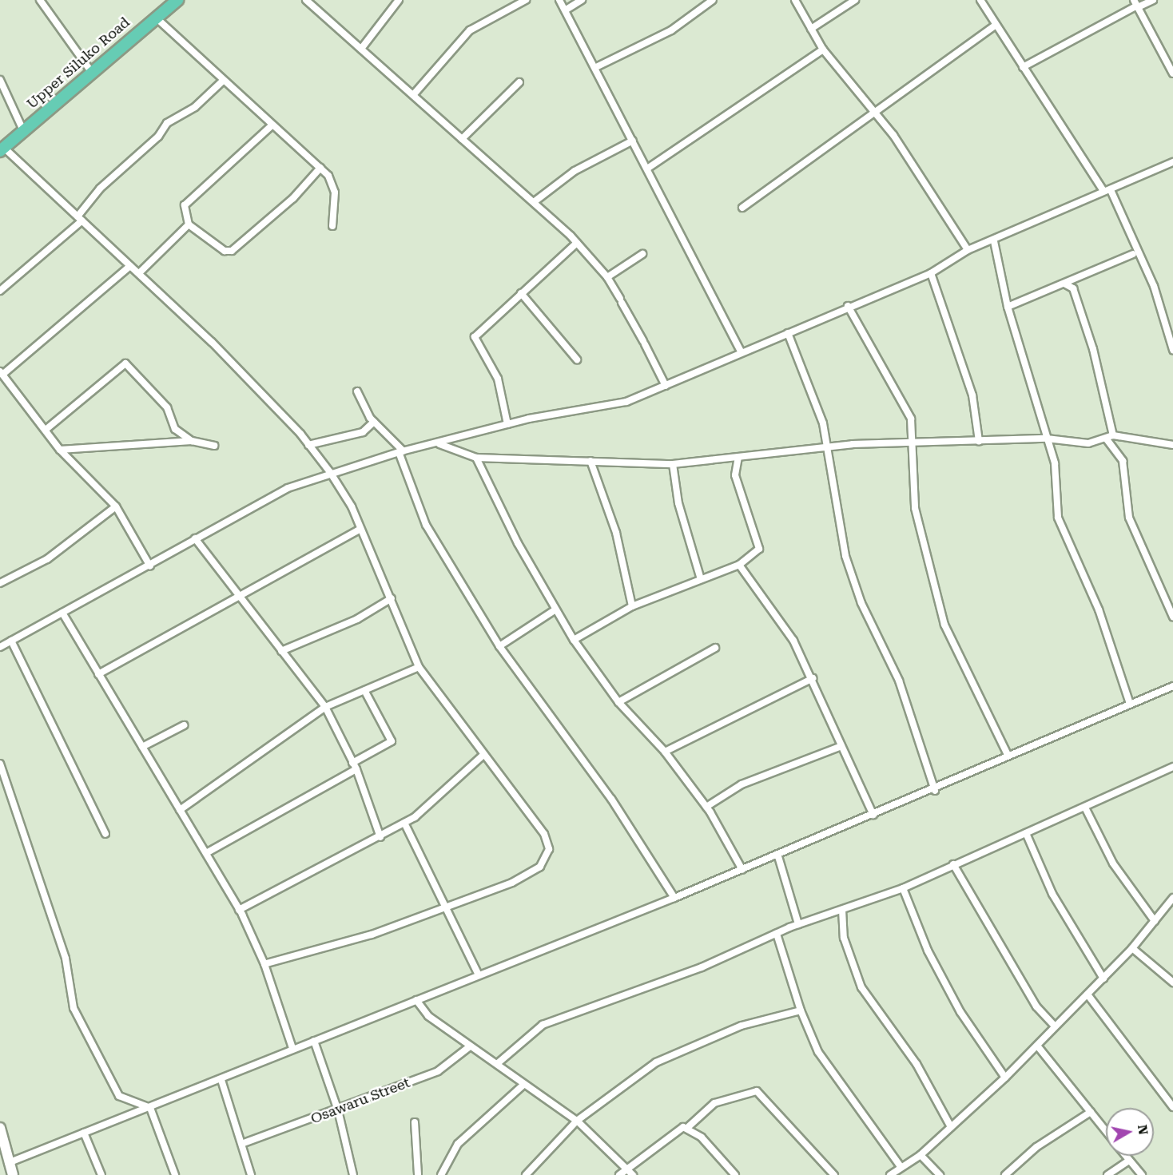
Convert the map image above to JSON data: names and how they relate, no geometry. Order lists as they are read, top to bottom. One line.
{"streets":{"main road":["Upper Siluko Road"],"street":["Osawaru Street"]},"north":"right"}
